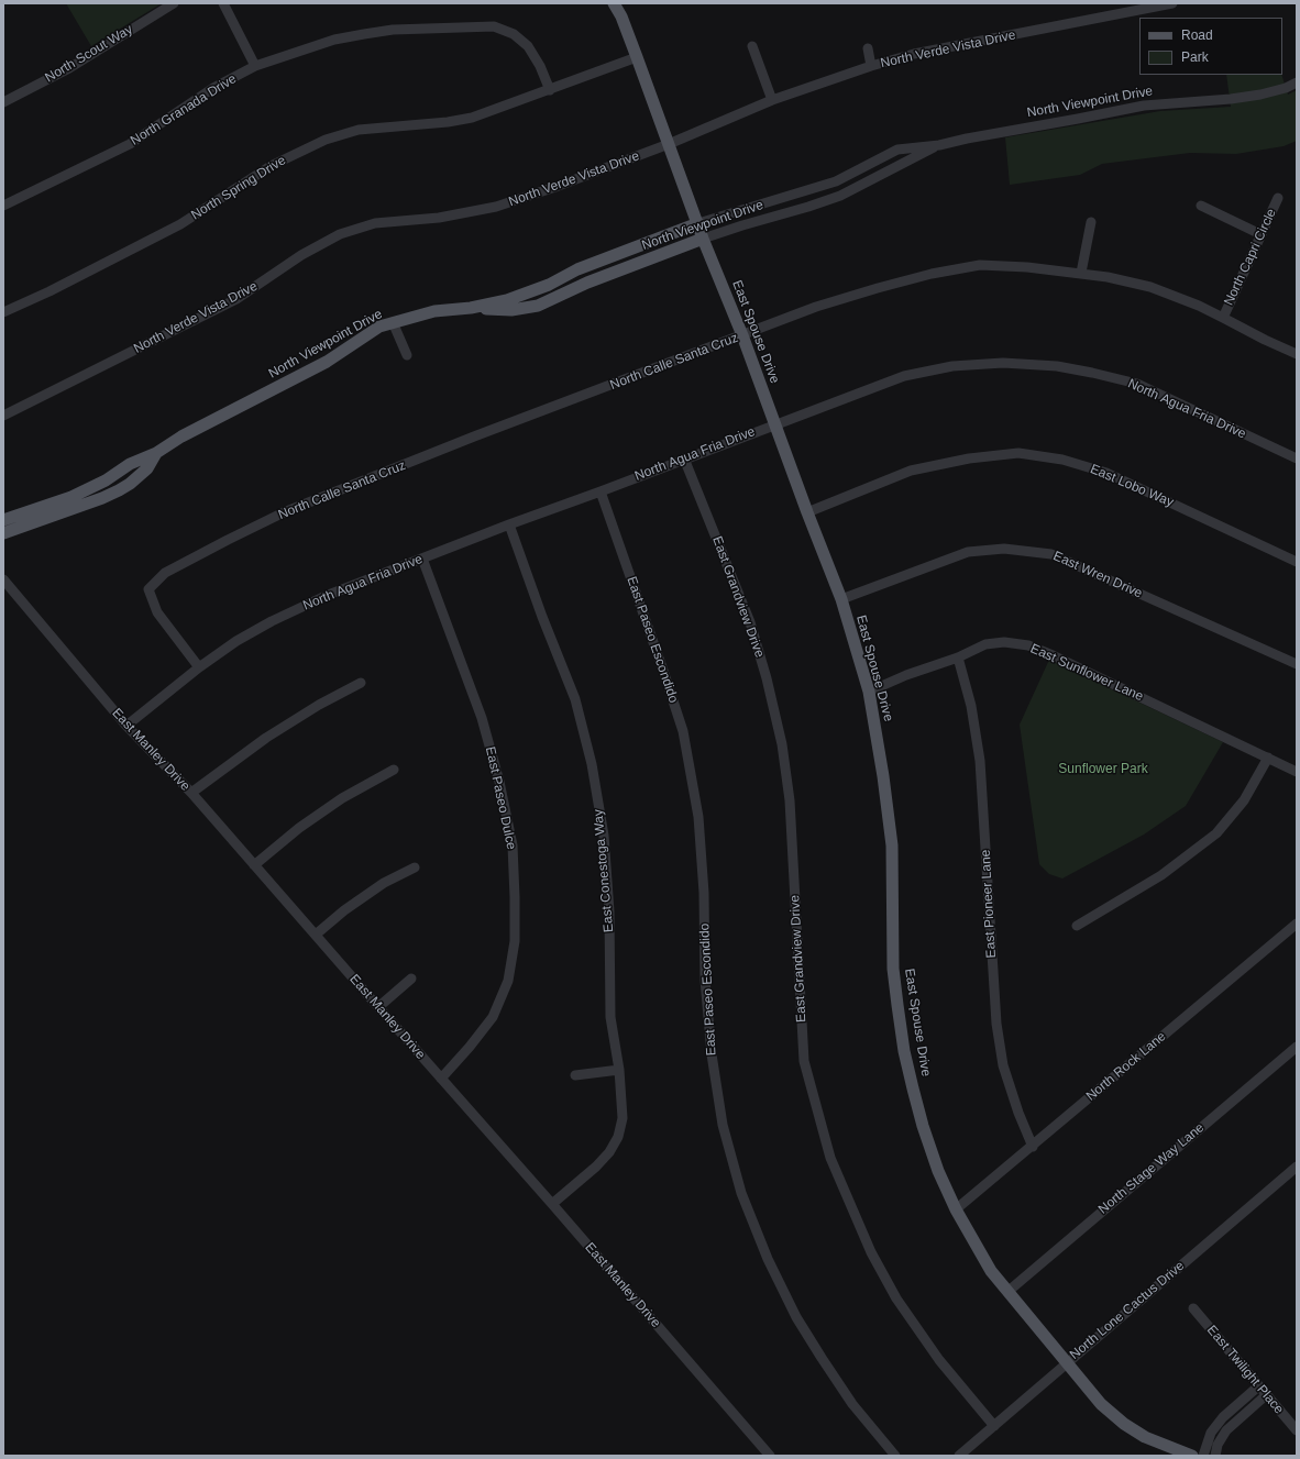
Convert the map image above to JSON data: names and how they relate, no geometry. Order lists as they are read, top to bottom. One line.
{"streets":{"main road":["North Viewpoint Drive","East Spouse Drive"],"street":["North Verde Vista Drive","North Scout Way","North Granada Drive","North Spring Drive","North Capri Circle","North Calle Santa Cruz","North Agua Fria Drive","East Lobo Way","East Wren Drive","East Grandview Drive","East Paseo Escondido","East Sunflower Lane","East Manley Drive","East Paseo Dulce","East Conestoga Way","East Pioneer Lane","North Rock Lane","North Stage Way Lane","North Lone Cactus Drive","East Twilight Place"]},"crossings":[["North Verde Vista Drive","East Spouse Drive"],["North Viewpoint Drive","East Spouse Drive"],["North Granada Drive","North Spring Drive"],["North Spring Drive","East Spouse Drive"],["North Capri Circle","North Calle Santa Cruz"],["East Spouse Drive","North Calle Santa Cruz"],["East Spouse Drive","North Agua Fria Drive"],["East Spouse Drive","East Lobo Way"],["East Spouse Drive","East Wren Drive"],["East Spouse Drive","East Sunflower Lane"],["East Spouse Drive","North Rock Lane"],["East Spouse Drive","North Stage Way Lane"],["East Spouse Drive","North Lone Cactus Drive"],["North Calle Santa Cruz","North Agua Fria Drive"],["North Agua Fria Drive","East Grandview Drive"],["North Agua Fria Drive","East Paseo Escondido"],["North Agua Fria Drive","East Manley Drive"],["North Agua Fria Drive","East Paseo Dulce"],["North Agua Fria Drive","East Conestoga Way"],["East Grandview Drive","North Lone Cactus Drive"],["East Sunflower Lane","East Pioneer Lane"],["East Manley Drive","East Paseo Dulce"],["East Manley Drive","East Conestoga Way"],["East Pioneer Lane","North Rock Lane"]],"parks":["Sunflower Park"],"legend":["Road","Park"]}
